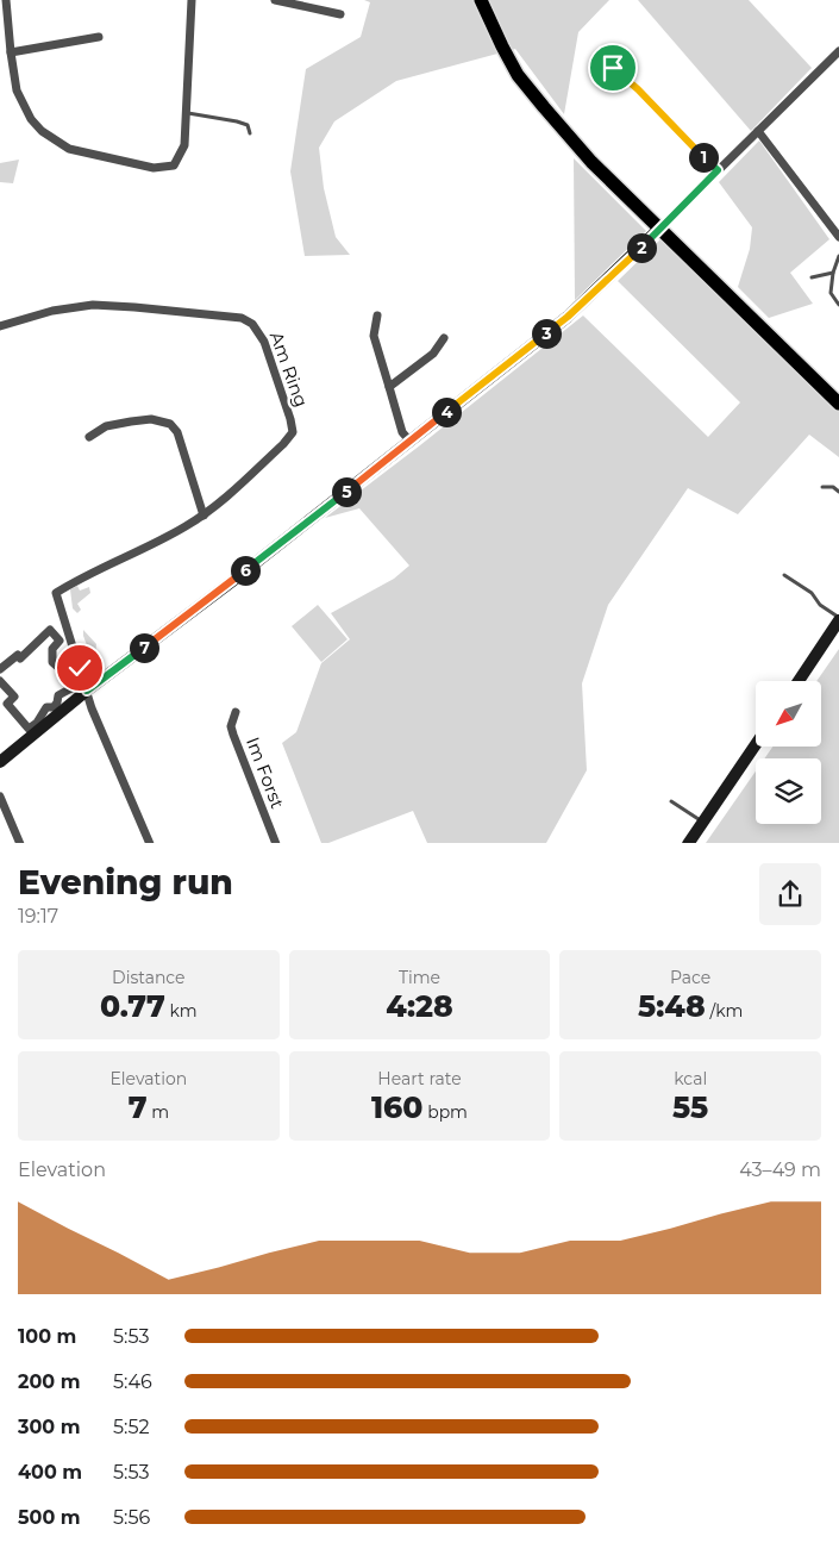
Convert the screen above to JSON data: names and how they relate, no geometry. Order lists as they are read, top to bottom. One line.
{"streets":{"street":["Am Ring","Im Forst"]},"north":"bottom left","page":{"pins":["1","2","3","4","5","6","7"],"heading":["Evening run","19:17"],"stats":[["Distance","0.77 km"],["Time","4:28"],["Pace","5:48 /km"],["Elevation","7 m"],["Heart rate","160 bpm"],["kcal","55"]],"chart":["Elevation","43–49 m"],"list":[{"name":"100 m","note":"5:53"},{"name":"200 m","note":"5:46"},{"name":"300 m","note":"5:52"},{"name":"400 m","note":"5:53"},{"name":"500 m","note":"5:56"}]}}
